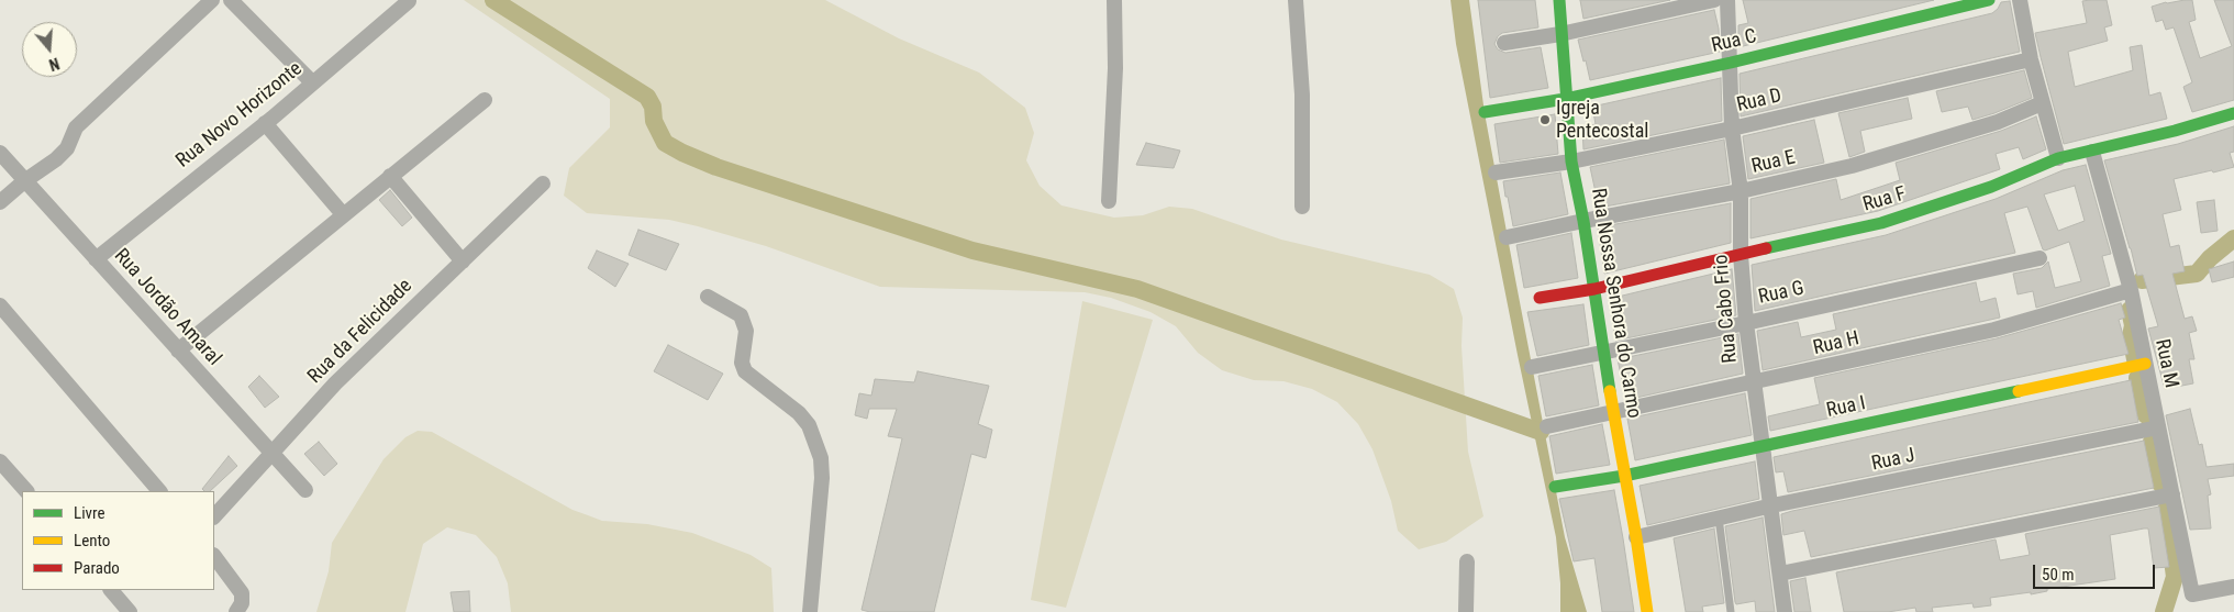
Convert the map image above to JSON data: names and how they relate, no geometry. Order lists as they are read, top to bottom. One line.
{"streets":{"street":["Rua C","Rua D","Rua Novo Horizonte","Rua E","Rua F","Rua G","Rua Nossa Senhora do Carmo","Rua Jordão Amaral","Rua Cabo Frio","Rua da Felicidade","Rua H","Rua M","Rua I","Rua J"]},"crossings":[["Rua C","Rua Nossa Senhora do Carmo"],["Rua C","Rua Cabo Frio"],["Rua D","Rua Nossa Senhora do Carmo"],["Rua D","Rua Cabo Frio"],["Rua Novo Horizonte","Rua Jordão Amaral"],["Rua E","Rua Nossa Senhora do Carmo"],["Rua E","Rua Cabo Frio"],["Rua F","Rua Nossa Senhora do Carmo"],["Rua F","Rua Cabo Frio"],["Rua F","Rua M"],["Rua G","Rua Nossa Senhora do Carmo"],["Rua G","Rua Cabo Frio"],["Rua Nossa Senhora do Carmo","Rua H"],["Rua Nossa Senhora do Carmo","Rua I"],["Rua Nossa Senhora do Carmo","Rua J"],["Rua Jordão Amaral","Rua da Felicidade"],["Rua Cabo Frio","Rua H"],["Rua Cabo Frio","Rua I"],["Rua Cabo Frio","Rua J"],["Rua H","Rua M"],["Rua M","Rua I"],["Rua M","Rua J"]],"places":["Igreja Pentecostal"],"legend":["Livre","Lento","Parado"],"scale_bar":"50 m","north":"bottom"}
